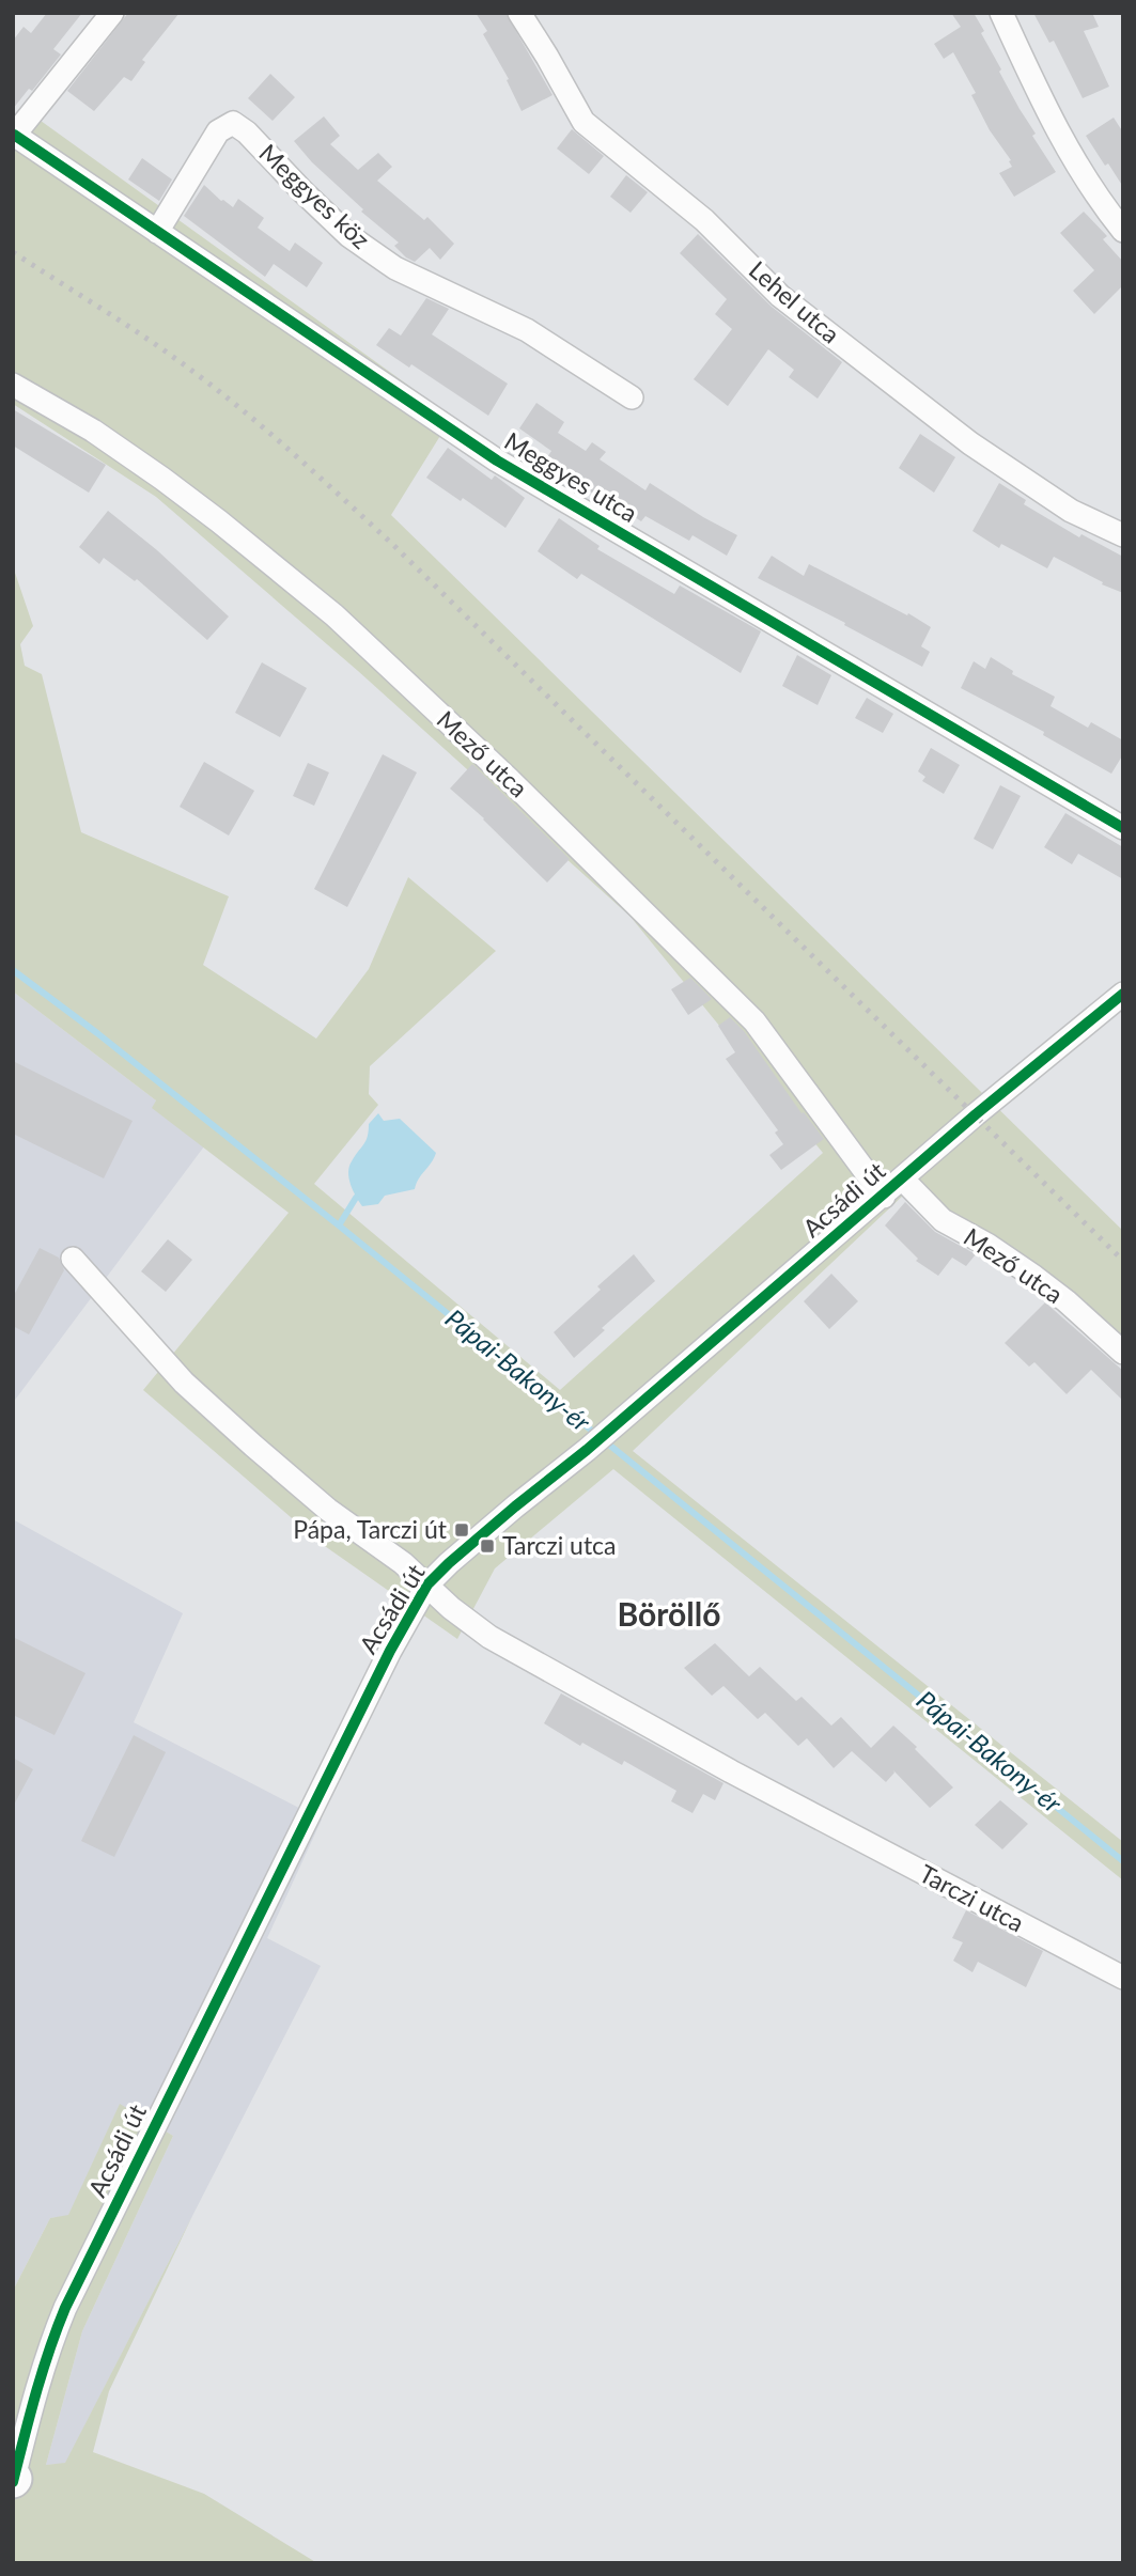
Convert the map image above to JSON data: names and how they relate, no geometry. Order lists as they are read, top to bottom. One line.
{"streets":{"street":["Meggyes köz","Lehel utca","Meggyes utca","Mező utca","Acsádi út","Tarczi utca"]},"crossings":[["Meggyes köz","Meggyes utca"],["Mező utca","Acsádi út"],["Acsádi út","Tarczi utca"]],"districts":["Böröllő"],"water":["Pápai-Bakony-ér"],"places":{"transit":["Pápa, Tarczi út","Tarczi utca"]}}
